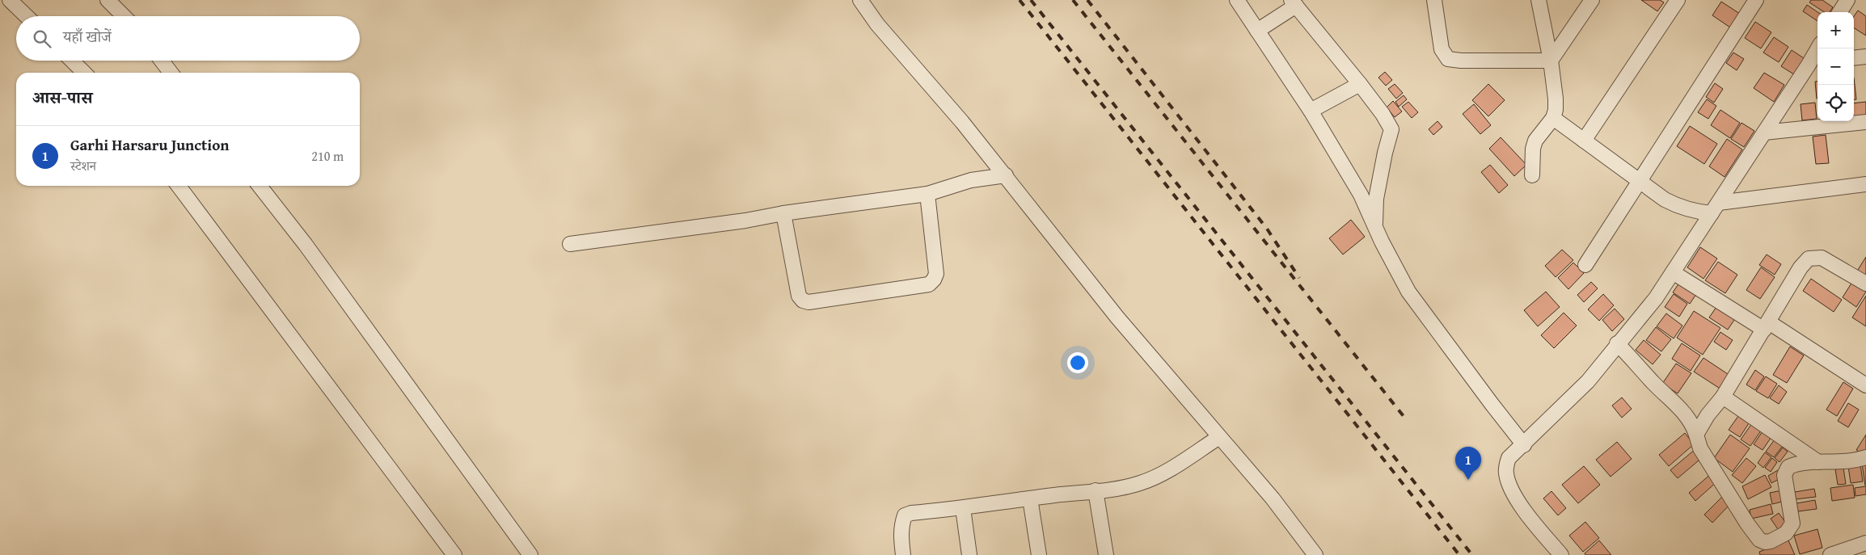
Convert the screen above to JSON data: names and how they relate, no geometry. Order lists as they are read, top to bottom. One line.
{"page":{"map_buttons":["+","−"],"search":"यहाँ खोजें","heading":"आस-पास","list":[{"mark":"1","name":"Garhi Harsaru Junction","note":"स्टेशन","value":"210 m"}],"pins":"1"}}
